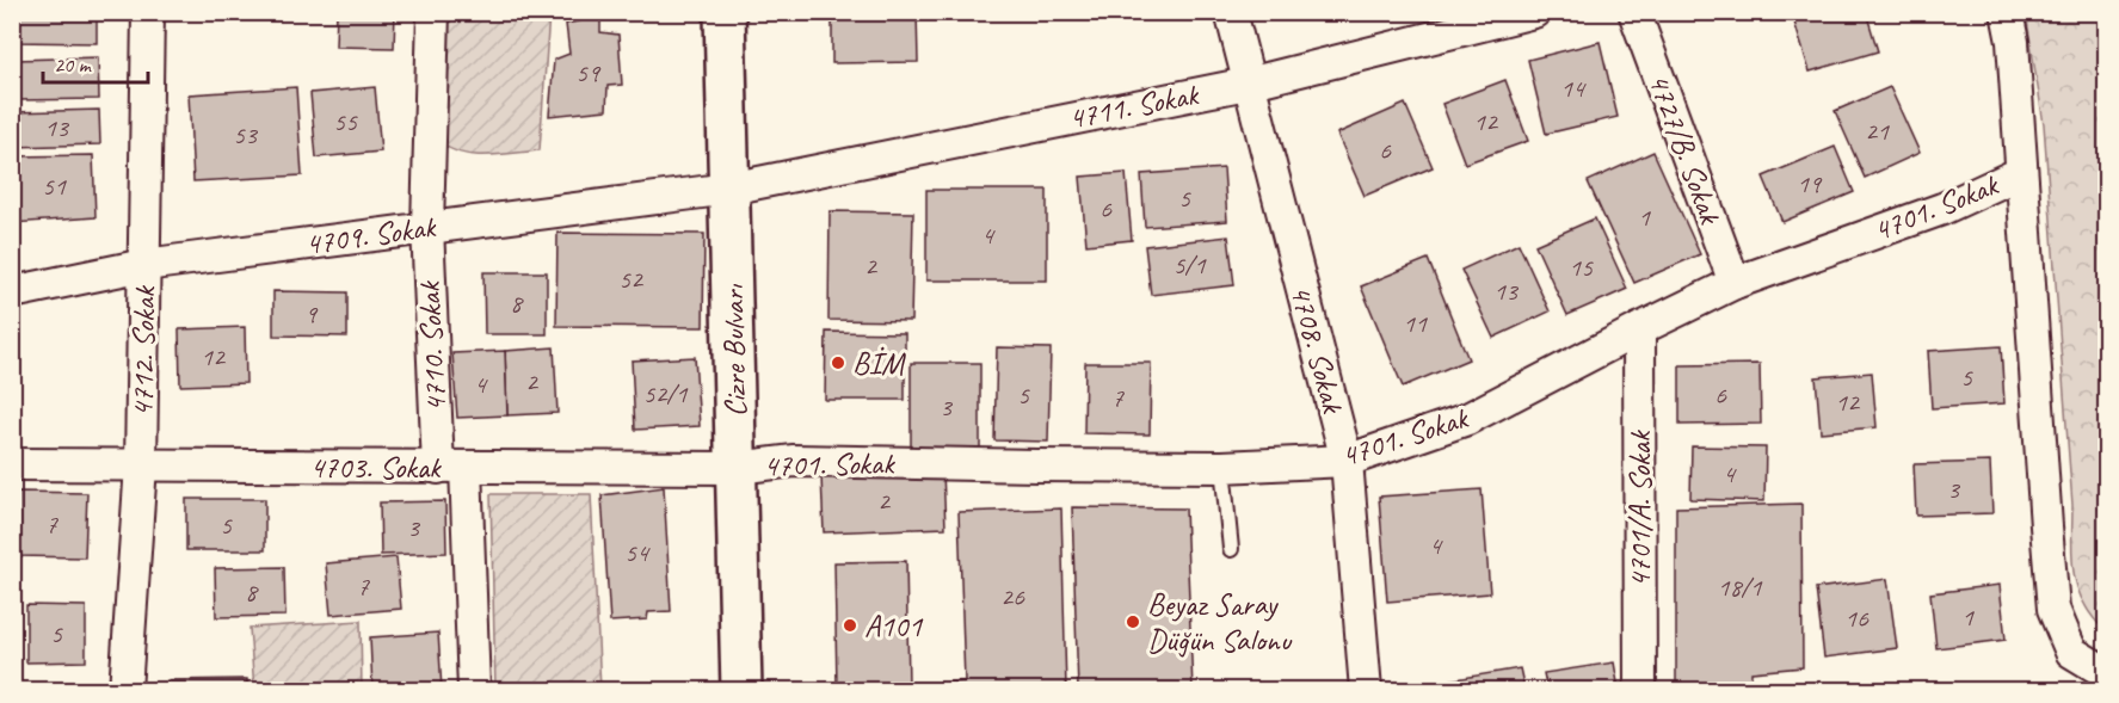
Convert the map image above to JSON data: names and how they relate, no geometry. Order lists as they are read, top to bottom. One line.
{"streets":{"main road":["Cizre Bulvarı"],"street":["4711. Sokak","4727/B. Sokak","4701. Sokak","4709. Sokak","4710. Sokak","4708. Sokak","4712. Sokak","4703. Sokak","4701/A. Sokak"]},"crossings":[["4711. Sokak","4709. Sokak"],["4711. Sokak","4708. Sokak"],["4711. Sokak","Cizre Bulvarı"],["4727/B. Sokak","4701. Sokak"],["4701. Sokak","4708. Sokak"],["4701. Sokak","Cizre Bulvarı"],["4701. Sokak","4703. Sokak"],["4701. Sokak","4701/A. Sokak"],["4709. Sokak","4710. Sokak"],["4709. Sokak","Cizre Bulvarı"],["4709. Sokak","4712. Sokak"],["4710. Sokak","4703. Sokak"],["Cizre Bulvarı","4703. Sokak"],["4712. Sokak","4703. Sokak"]],"places":["BİM","Beyaz Saray Düğün Salonu","A101"],"house_numbers":["59","14","55","12","13","21","53","6","19","51","5","6","1","4","5/1","2","15","52","13","8","9","11","12","5","2","4","52/1","5","6","7","12","3","4","3","2","7","5","3","4","54","7","18/1","8","26","1","16","5"],"scale_bar":"20 m"}
